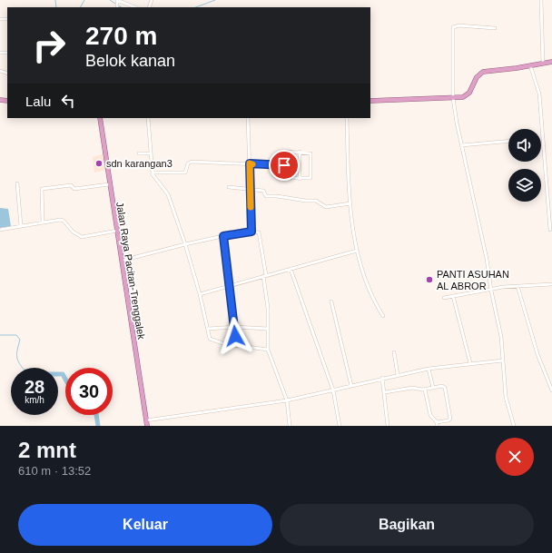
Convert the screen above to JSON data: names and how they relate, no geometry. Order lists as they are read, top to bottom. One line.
{"streets":{"highway":["Jalan Raya Pacitan-Trenggalek"]},"places":["sdn karangan3","PANTI ASUHAN AL ABROR"],"page":{"turn":["270 m","Belok kanan"],"then":"Lalu","speed":"28 km/h","limit":"30","heading":["2 mnt","610 m · 13:52"],"buttons":["Keluar","Bagikan"]}}
